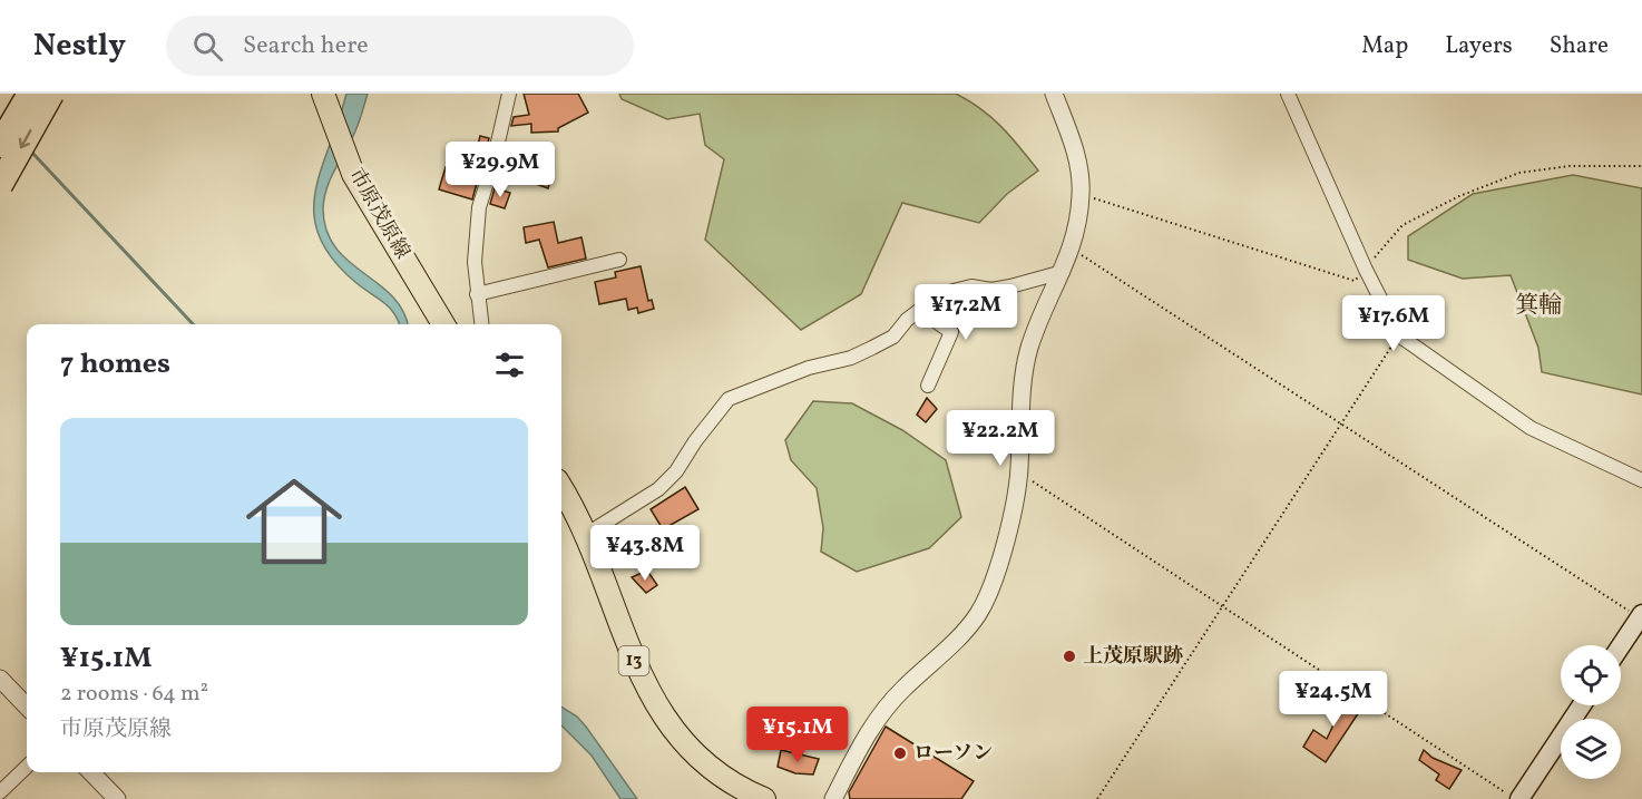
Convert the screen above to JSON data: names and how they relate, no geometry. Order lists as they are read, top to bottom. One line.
{"streets":{"main road":["市原茂原線","13"]},"districts":["箕輪"],"places":["上茂原駅跡","ローソン"],"page":{"header":"Nestly","search":"Search here","nav":["Map","Layers","Share"],"price":["¥29.9M","¥17.2M","¥17.6M","¥22.2M","¥43.8M","¥24.5M","¥15.1M"],"heading":"7 homes","list":[{"name":"¥15.1M","note":"2 rooms · 64 m² · 市原茂原線"}]}}
